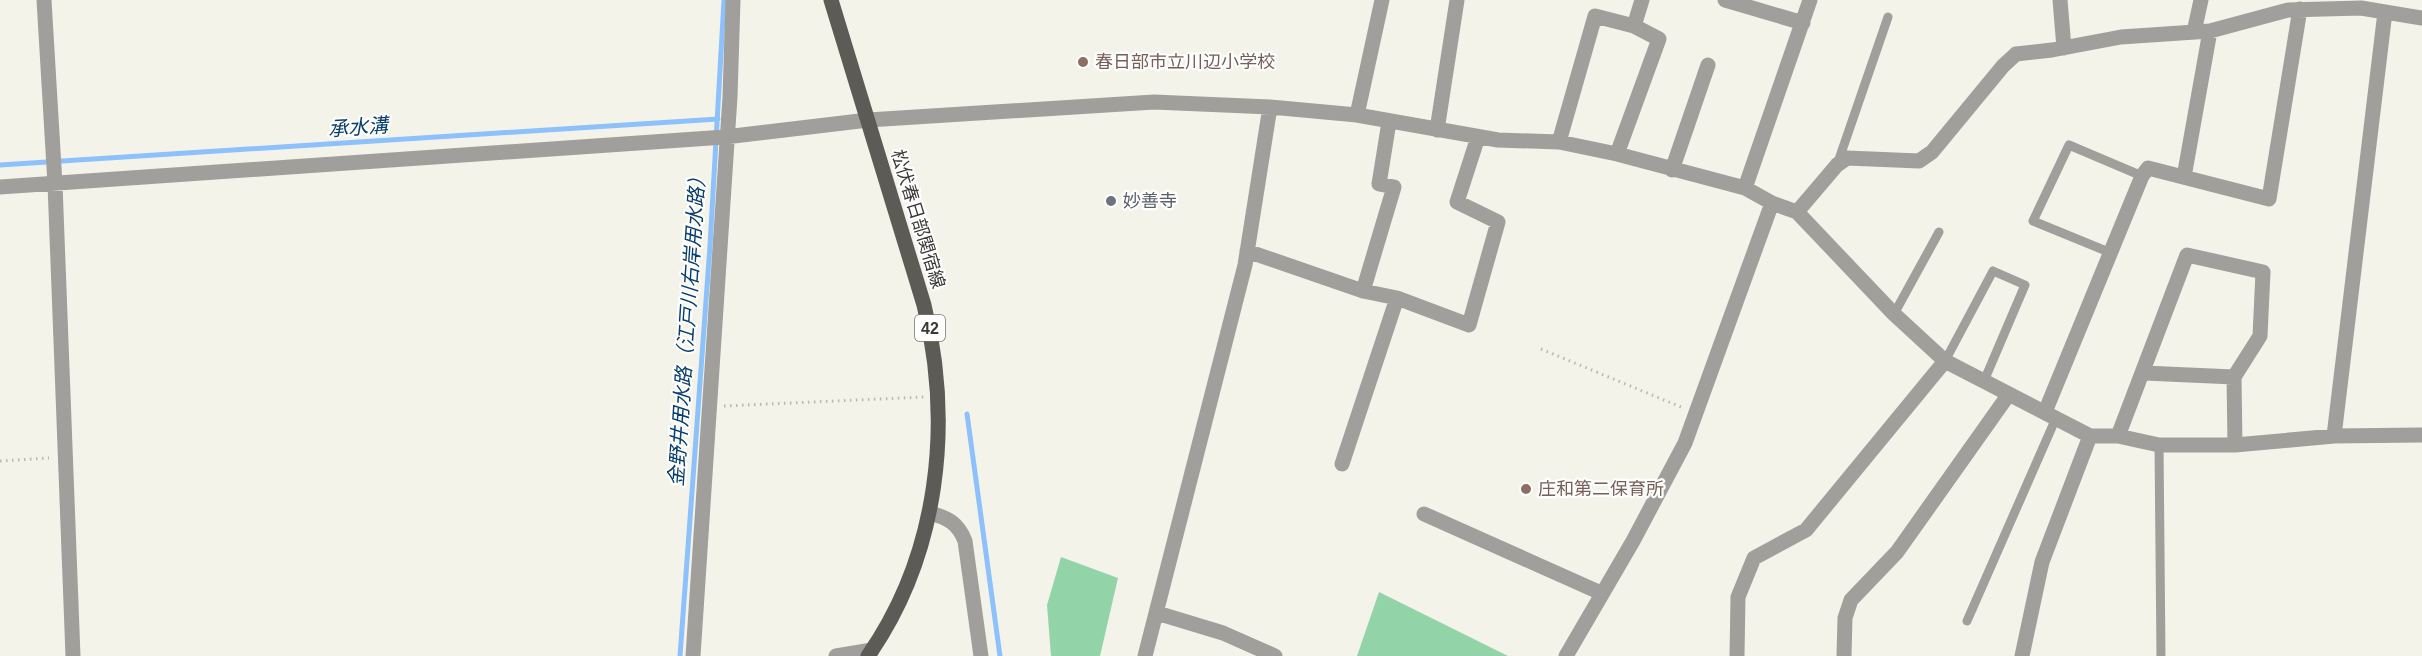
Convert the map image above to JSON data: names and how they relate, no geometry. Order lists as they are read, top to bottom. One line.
{"streets":{"main road":["松伏春日部関宿線","42"]},"water":["承水溝","金野井用水路（江戸川右岸用水路）"],"places":["春日部市立川辺小学校","妙善寺","庄和第二保育所"]}
